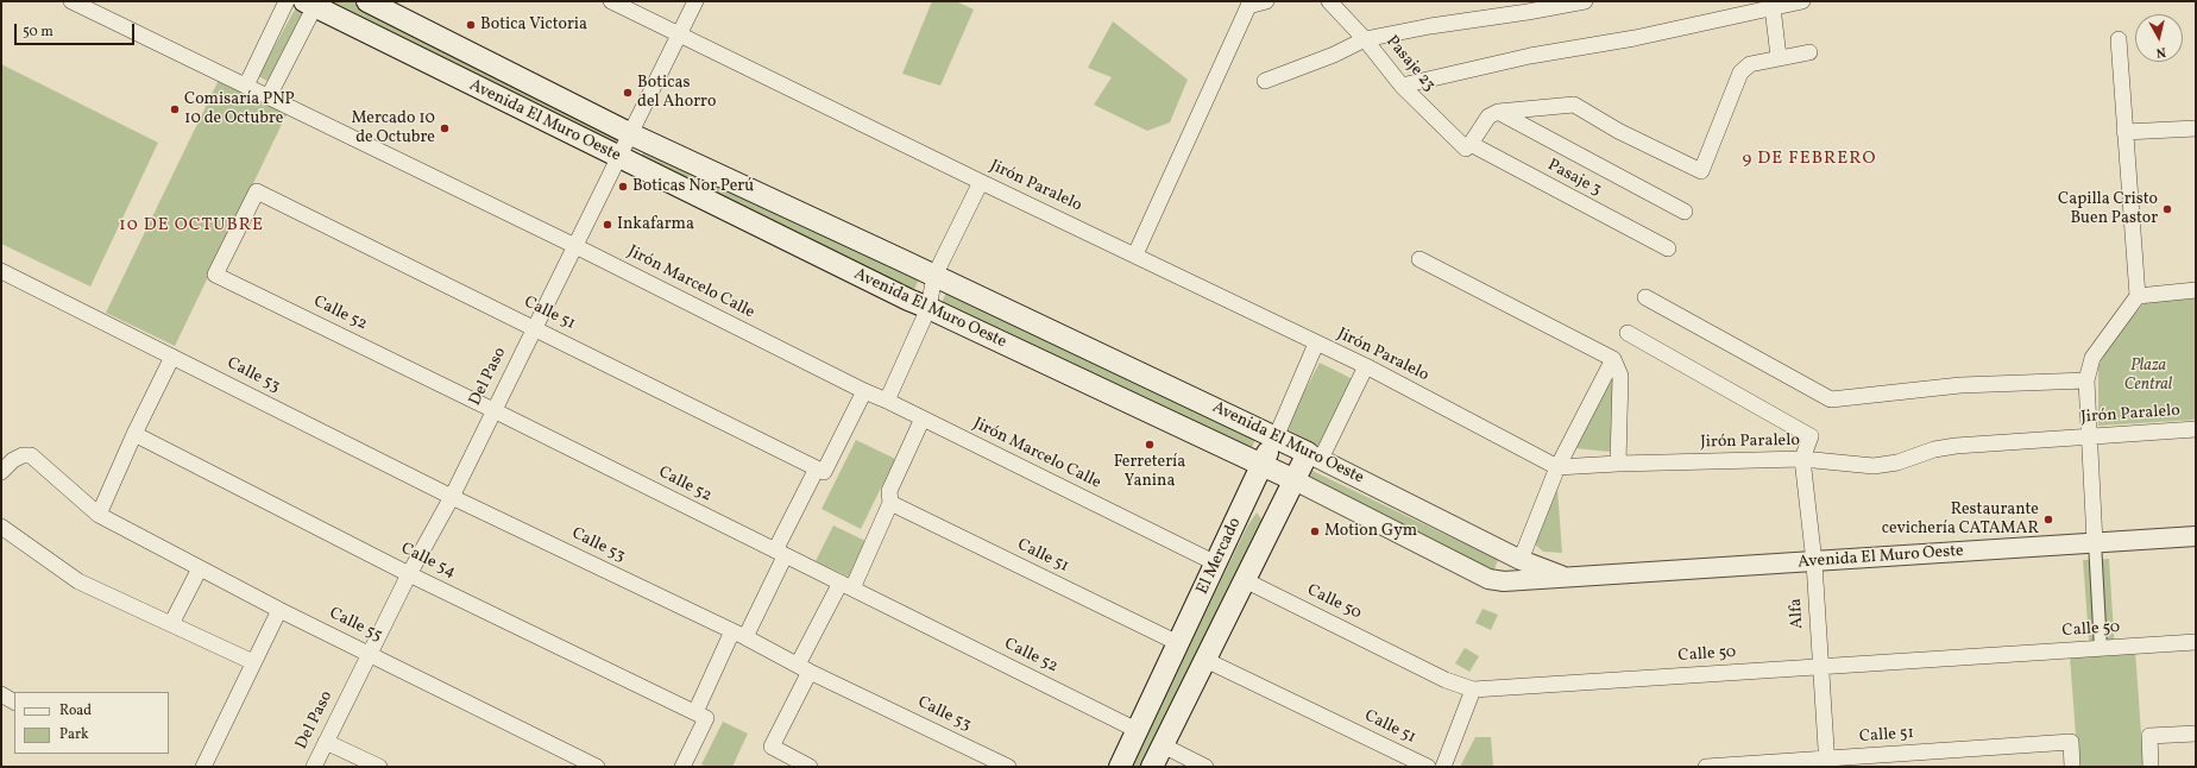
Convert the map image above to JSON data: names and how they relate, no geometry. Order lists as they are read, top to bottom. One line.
{"streets":{"main road":["Avenida El Muro Oeste","El Mercado"],"street":["Pasaje 23","Pasaje 3","Jirón Paralelo","Jirón Marcelo Calle","Calle 52","Calle 51","Calle 53","Del Paso","Calle 54","Calle 50","Alfa","Calle 55"]},"crossings":[["Pasaje 23","Pasaje 3"],["Avenida El Muro Oeste","Del Paso"],["Avenida El Muro Oeste","El Mercado"],["Avenida El Muro Oeste","Alfa"],["Jirón Paralelo","Del Paso"],["Jirón Paralelo","El Mercado"],["Jirón Paralelo","Alfa"],["Jirón Marcelo Calle","Del Paso"],["Jirón Marcelo Calle","El Mercado"],["Calle 52","Calle 51"],["Calle 52","Del Paso"],["Calle 52","El Mercado"],["Calle 51","Del Paso"],["Calle 51","El Mercado"],["Calle 51","Alfa"],["Calle 53","Del Paso"],["Del Paso","Calle 54"],["Del Paso","Calle 55"],["El Mercado","Calle 50"],["Calle 50","Alfa"]],"districts":["9 DE FEBRERO","10 DE OCTUBRE"],"parks":["Plaza Central"],"places":["Botica Victoria","Boticas del Ahorro","Comisaría PNP 10 de Octubre","Mercado 10 de Octubre","Boticas Nor Perú","Capilla Cristo Buen Pastor","Inkafarma","Ferretería Yanina","Restaurante cevichería CATAMAR","Motion Gym"],"legend":["Road","Park"],"scale_bar":"50 m","north":"bottom"}
